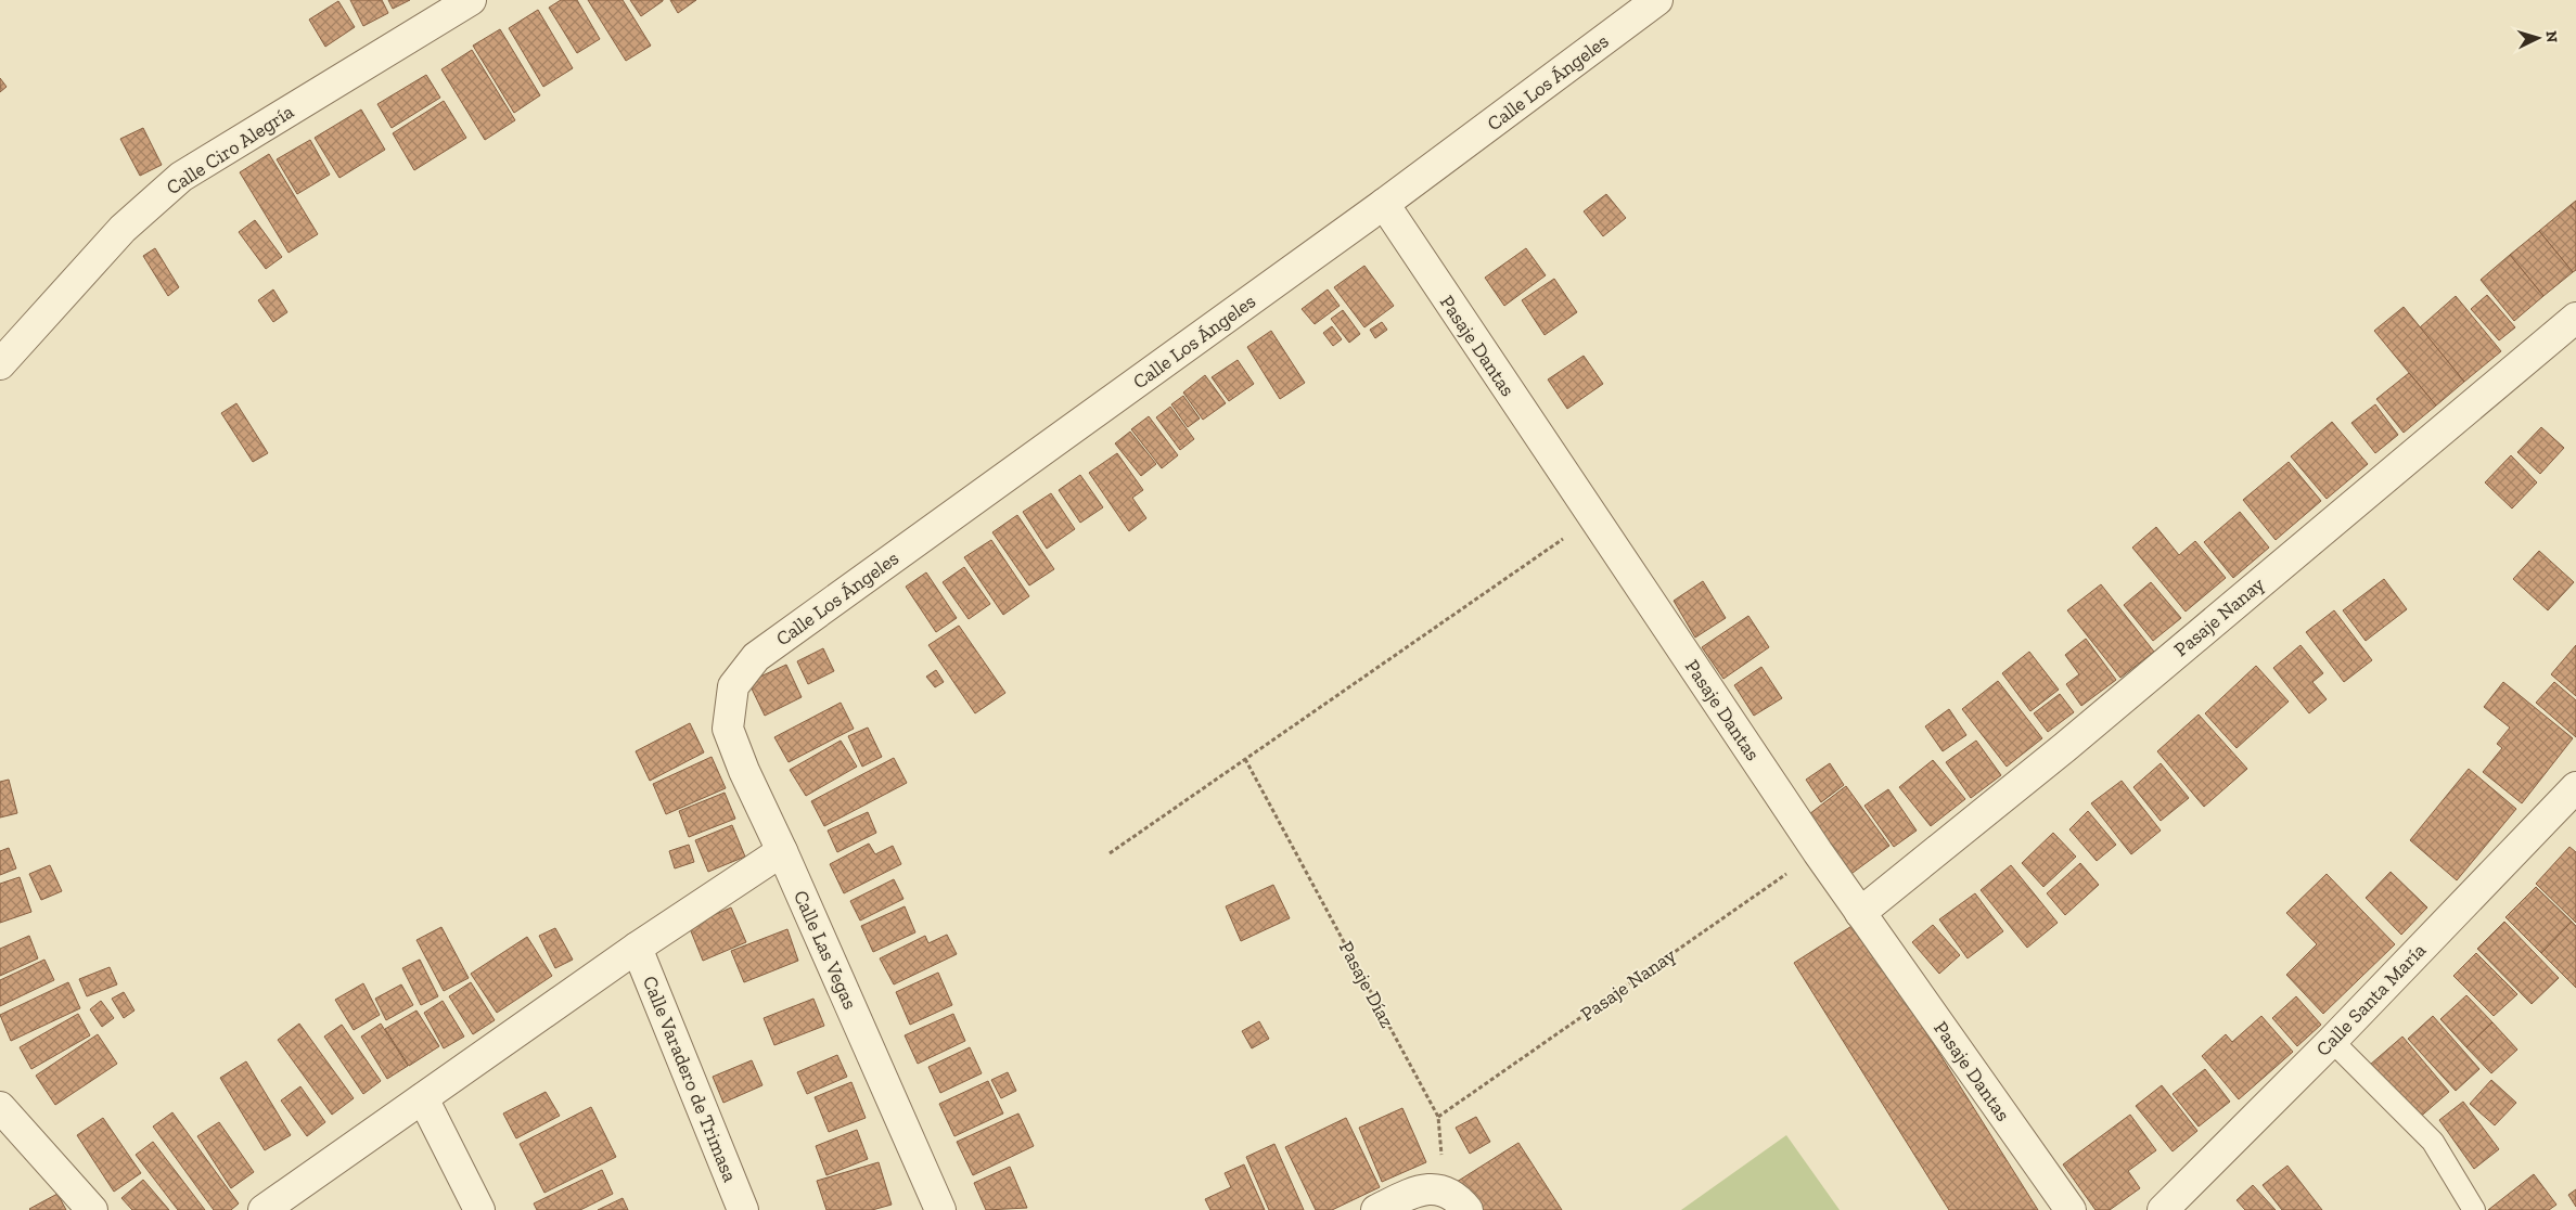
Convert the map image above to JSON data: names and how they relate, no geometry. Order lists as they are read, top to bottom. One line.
{"streets":{"street":["Calle Los Ángeles","Calle Ciro Alegría","Pasaje Dantas","Pasaje Nanay","Calle Las Vegas","Calle Santa María","Calle Varadero de Trimasa"],"path":["Pasaje Díaz"]},"crossings":[["Calle Los Ángeles","Pasaje Dantas"],["Calle Los Ángeles","Calle Las Vegas"],["Pasaje Dantas","Pasaje Nanay"],["Pasaje Nanay","Pasaje Díaz"]],"north":"right"}
